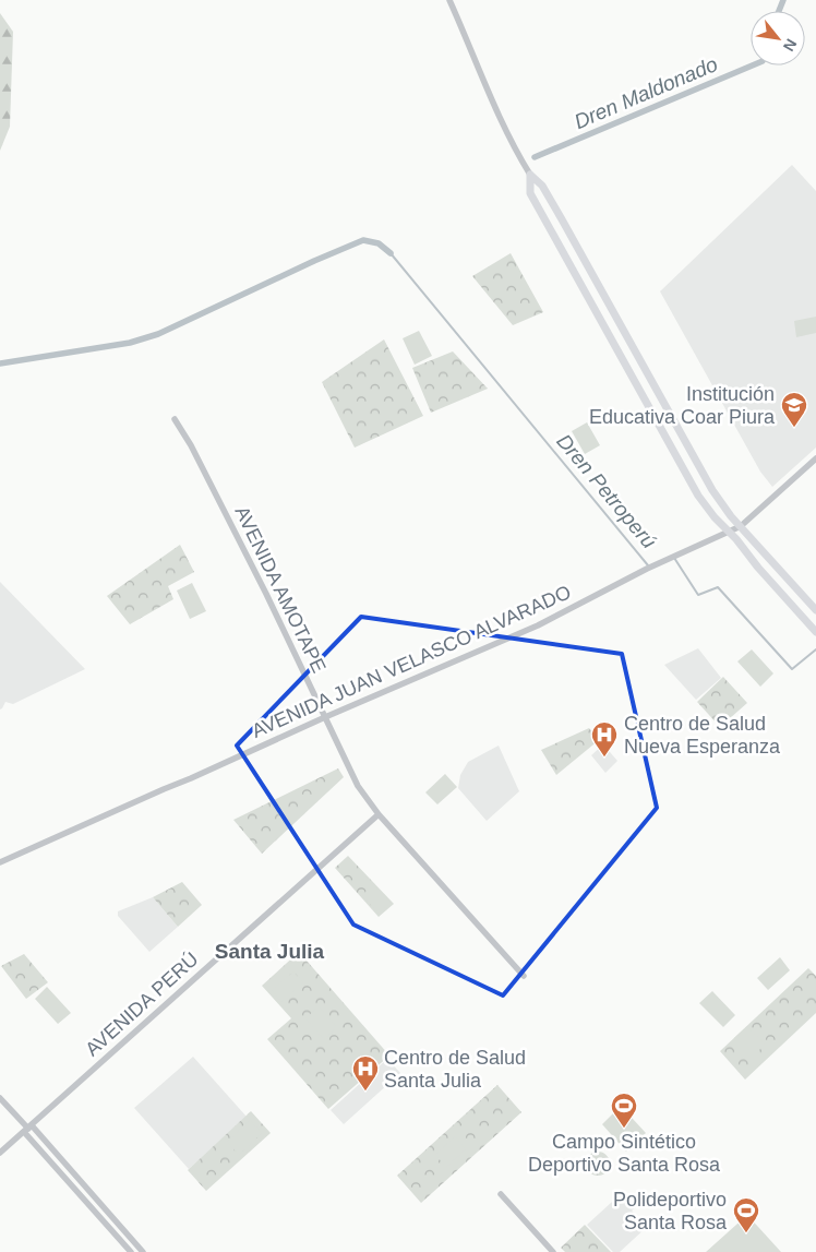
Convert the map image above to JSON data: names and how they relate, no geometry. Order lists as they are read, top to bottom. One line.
{"streets":{"street":["AVENIDA AMOTAPE","AVENIDA JUAN VELASCO ALVARADO","AVENIDA PERÚ"]},"crossings":[["AVENIDA AMOTAPE","AVENIDA JUAN VELASCO ALVARADO"],["AVENIDA AMOTAPE","AVENIDA PERÚ"]],"districts":["Santa Julia"],"water":["Dren Maldonado","Dren Petroperú"],"places":{"school or university":["Institución Educativa Coar Piura"],"hospital":["Centro de Salud Nueva Esperanza","Centro de Salud Santa Julia"],"sports":["Campo Sintético Deportivo Santa Rosa","Polideportivo Santa Rosa"]},"north":"bottom right"}
